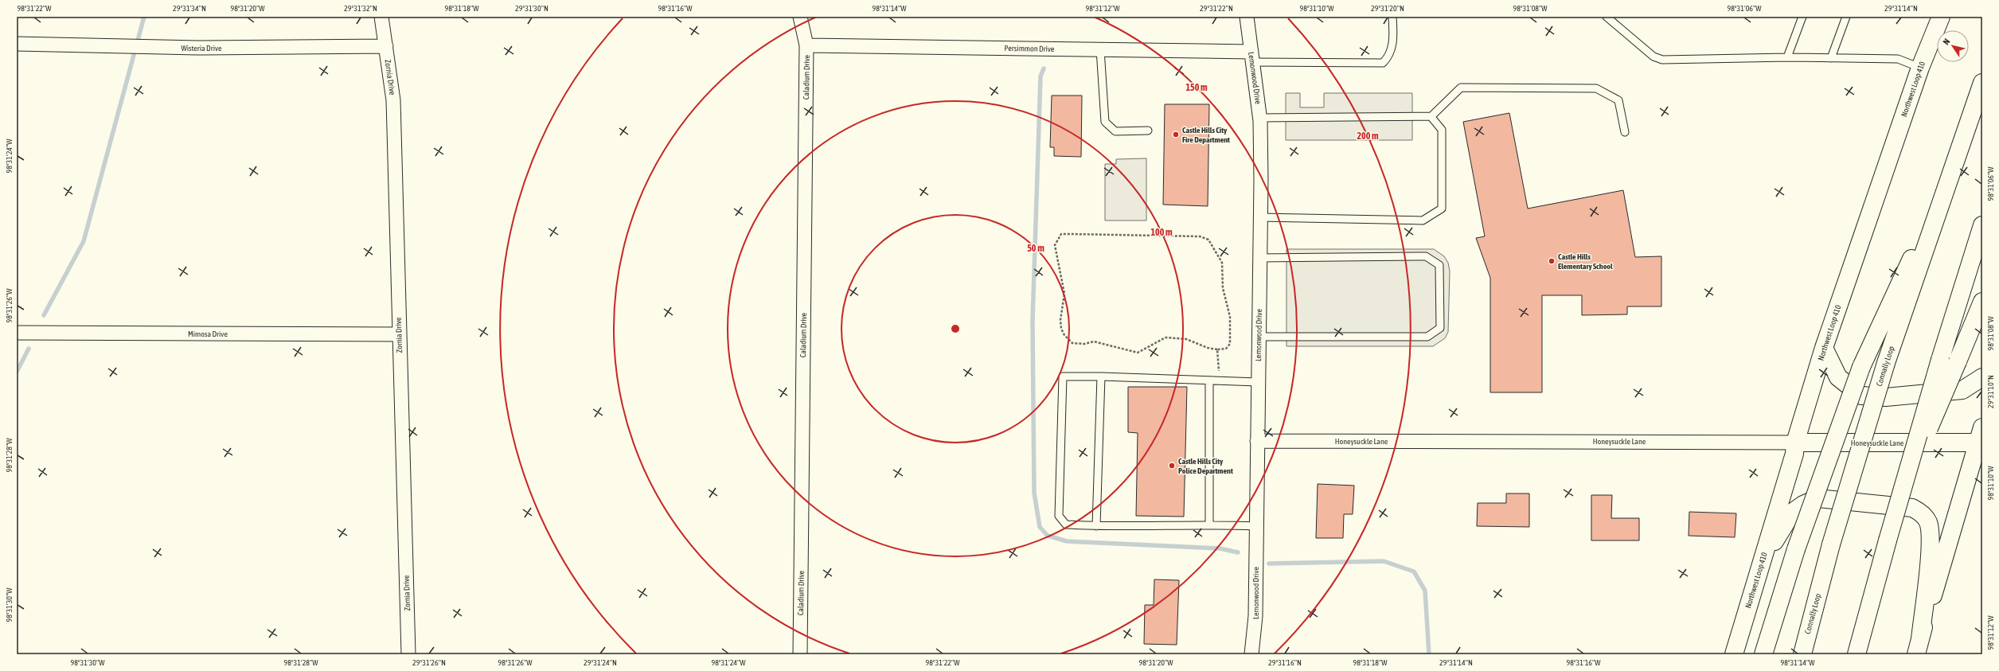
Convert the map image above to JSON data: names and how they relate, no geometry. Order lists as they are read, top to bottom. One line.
{"streets":{"main road":["Northwest Loop 410","Connally Loop","Honeysuckle Lane"],"street":["Wisteria Drive","Persimmon Drive","Zornia Drive","Caladium Drive","Lemonwood Drive","Mimosa Drive"]},"crossings":[["Wisteria Drive","Zornia Drive"],["Persimmon Drive","Caladium Drive"],["Persimmon Drive","Lemonwood Drive"],["Zornia Drive","Mimosa Drive"],["Lemonwood Drive","Honeysuckle Lane"],["Northwest Loop 410","Honeysuckle Lane"]],"places":["Castle Hills City Fire Department","Castle Hills Elementary School","Castle Hills City Police Department"],"north":"top left","coordinates":["98°31'22\"W","29°31'34\"N","98°31'20\"W","29°31'32\"N","98°31'18\"W","29°31'30\"N","98°31'16\"W","98°31'14\"W","98°31'12\"W","29°31'22\"N","98°31'10\"W","29°31'20\"N","98°31'08\"W","98°31'06\"W","29°31'14\"N","98°31'24\"W","98°31'26\"W","29°31'10\"N","98°31'28\"W","98°31'30\"W","29°31'26\"N","29°31'24\"N","29°31'16\"N"],"rings":["150 m","200 m","100 m","50 m"]}
